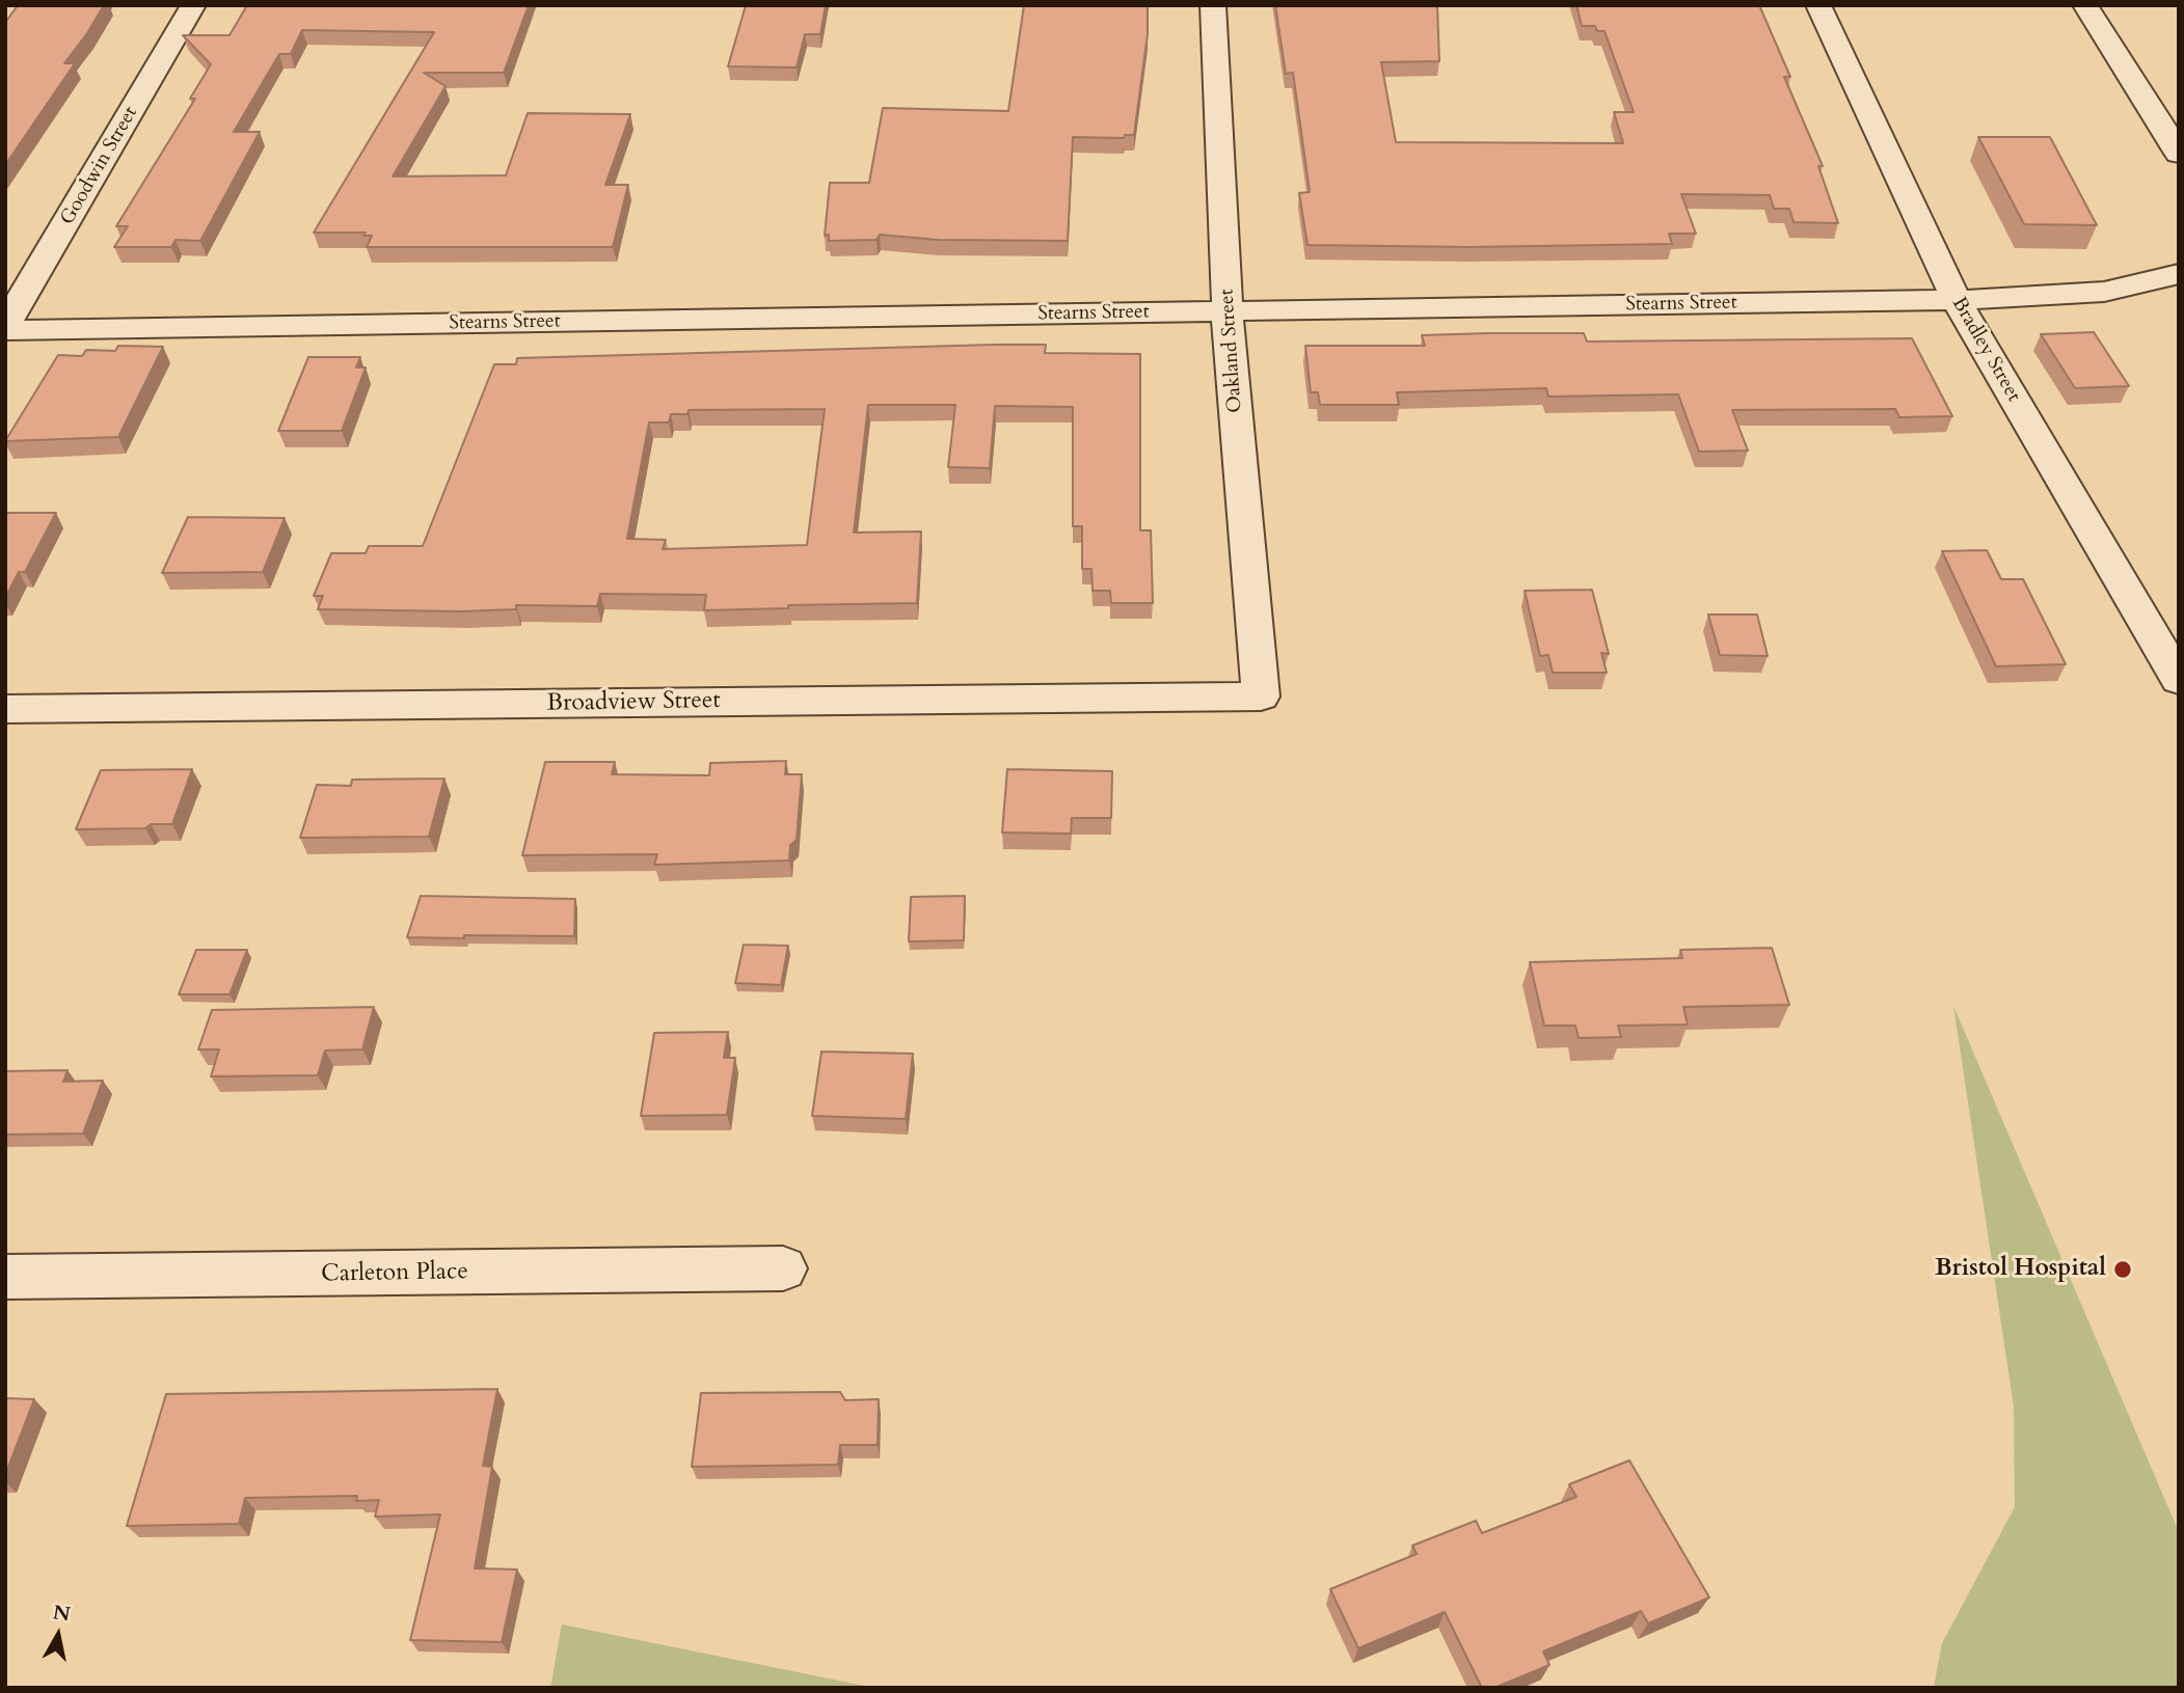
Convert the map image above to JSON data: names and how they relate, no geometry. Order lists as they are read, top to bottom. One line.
{"streets":{"street":["Goodwin Street","Stearns Street","Bradley Street","Oakland Street","Broadview Street","Carleton Place"]},"crossings":[["Goodwin Street","Stearns Street"],["Stearns Street","Bradley Street"],["Stearns Street","Oakland Street"],["Oakland Street","Broadview Street"]],"places":["Bristol Hospital"],"north":"top"}
